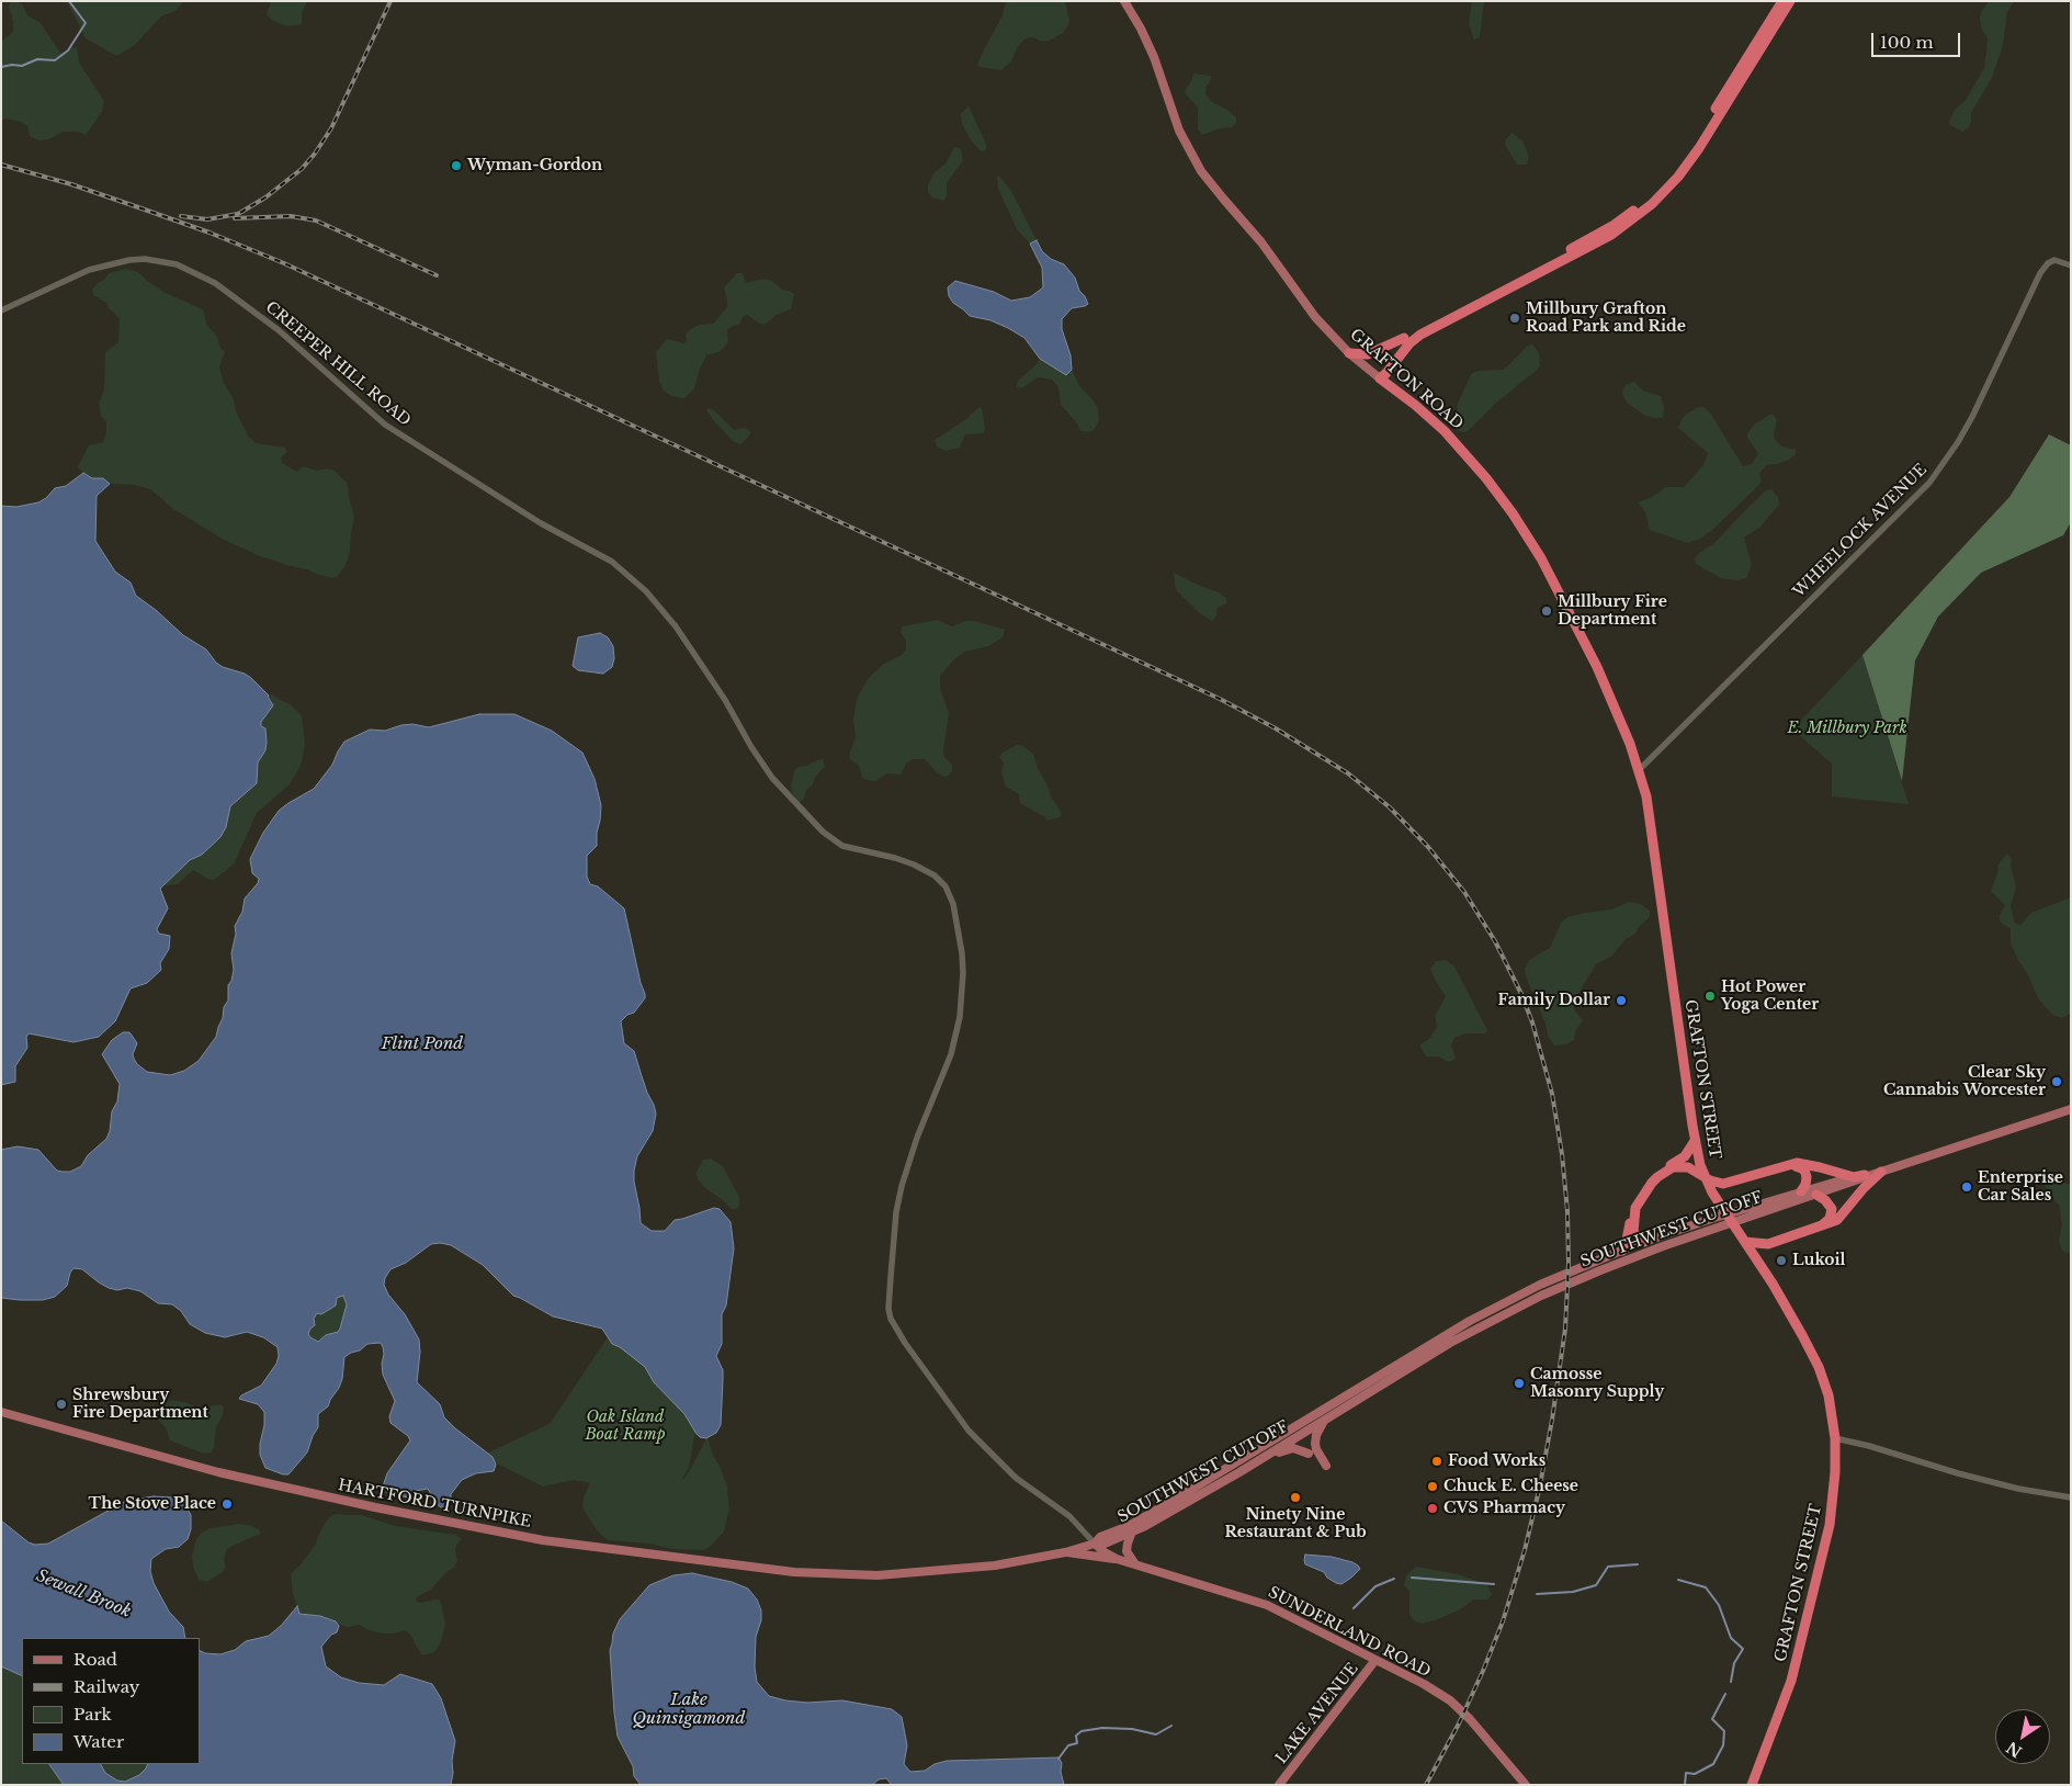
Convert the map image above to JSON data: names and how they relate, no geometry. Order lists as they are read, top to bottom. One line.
{"streets":{"highway":["GRAFTON ROAD","GRAFTON STREET","SOUTHWEST CUTOFF"],"main road":["HARTFORD TURNPIKE","SUNDERLAND ROAD","LAKE AVENUE"],"street":["CREEPER HILL ROAD","WHEELOCK AVENUE"]},"crossings":[["CREEPER HILL ROAD","SOUTHWEST CUTOFF"],["CREEPER HILL ROAD","SUNDERLAND ROAD"],["GRAFTON ROAD","WHEELOCK AVENUE"],["GRAFTON ROAD","GRAFTON STREET"],["SOUTHWEST CUTOFF","SUNDERLAND ROAD"],["SUNDERLAND ROAD","LAKE AVENUE"]],"water":["Flint Pond","Sewall Brook","Lake Quinsigamond"],"parks":["E. Millbury Park","Oak Island Boat Ramp"],"places":["Wyman-Gordon","Millbury Grafton Road Park and Ride","Millbury Fire Department","Hot Power Yoga Center","Family Dollar","Clear Sky Cannabis Worcester","Enterprise Car Sales","Lukoil","Camosse Masonry Supply","Shrewsbury Fire Department","Food Works","Chuck E. Cheese","Ninety Nine Restaurant & Pub","The Stove Place","CVS Pharmacy"],"legend":["Road","Railway","Park","Water"],"scale_bar":"100 m","north":"bottom left"}
